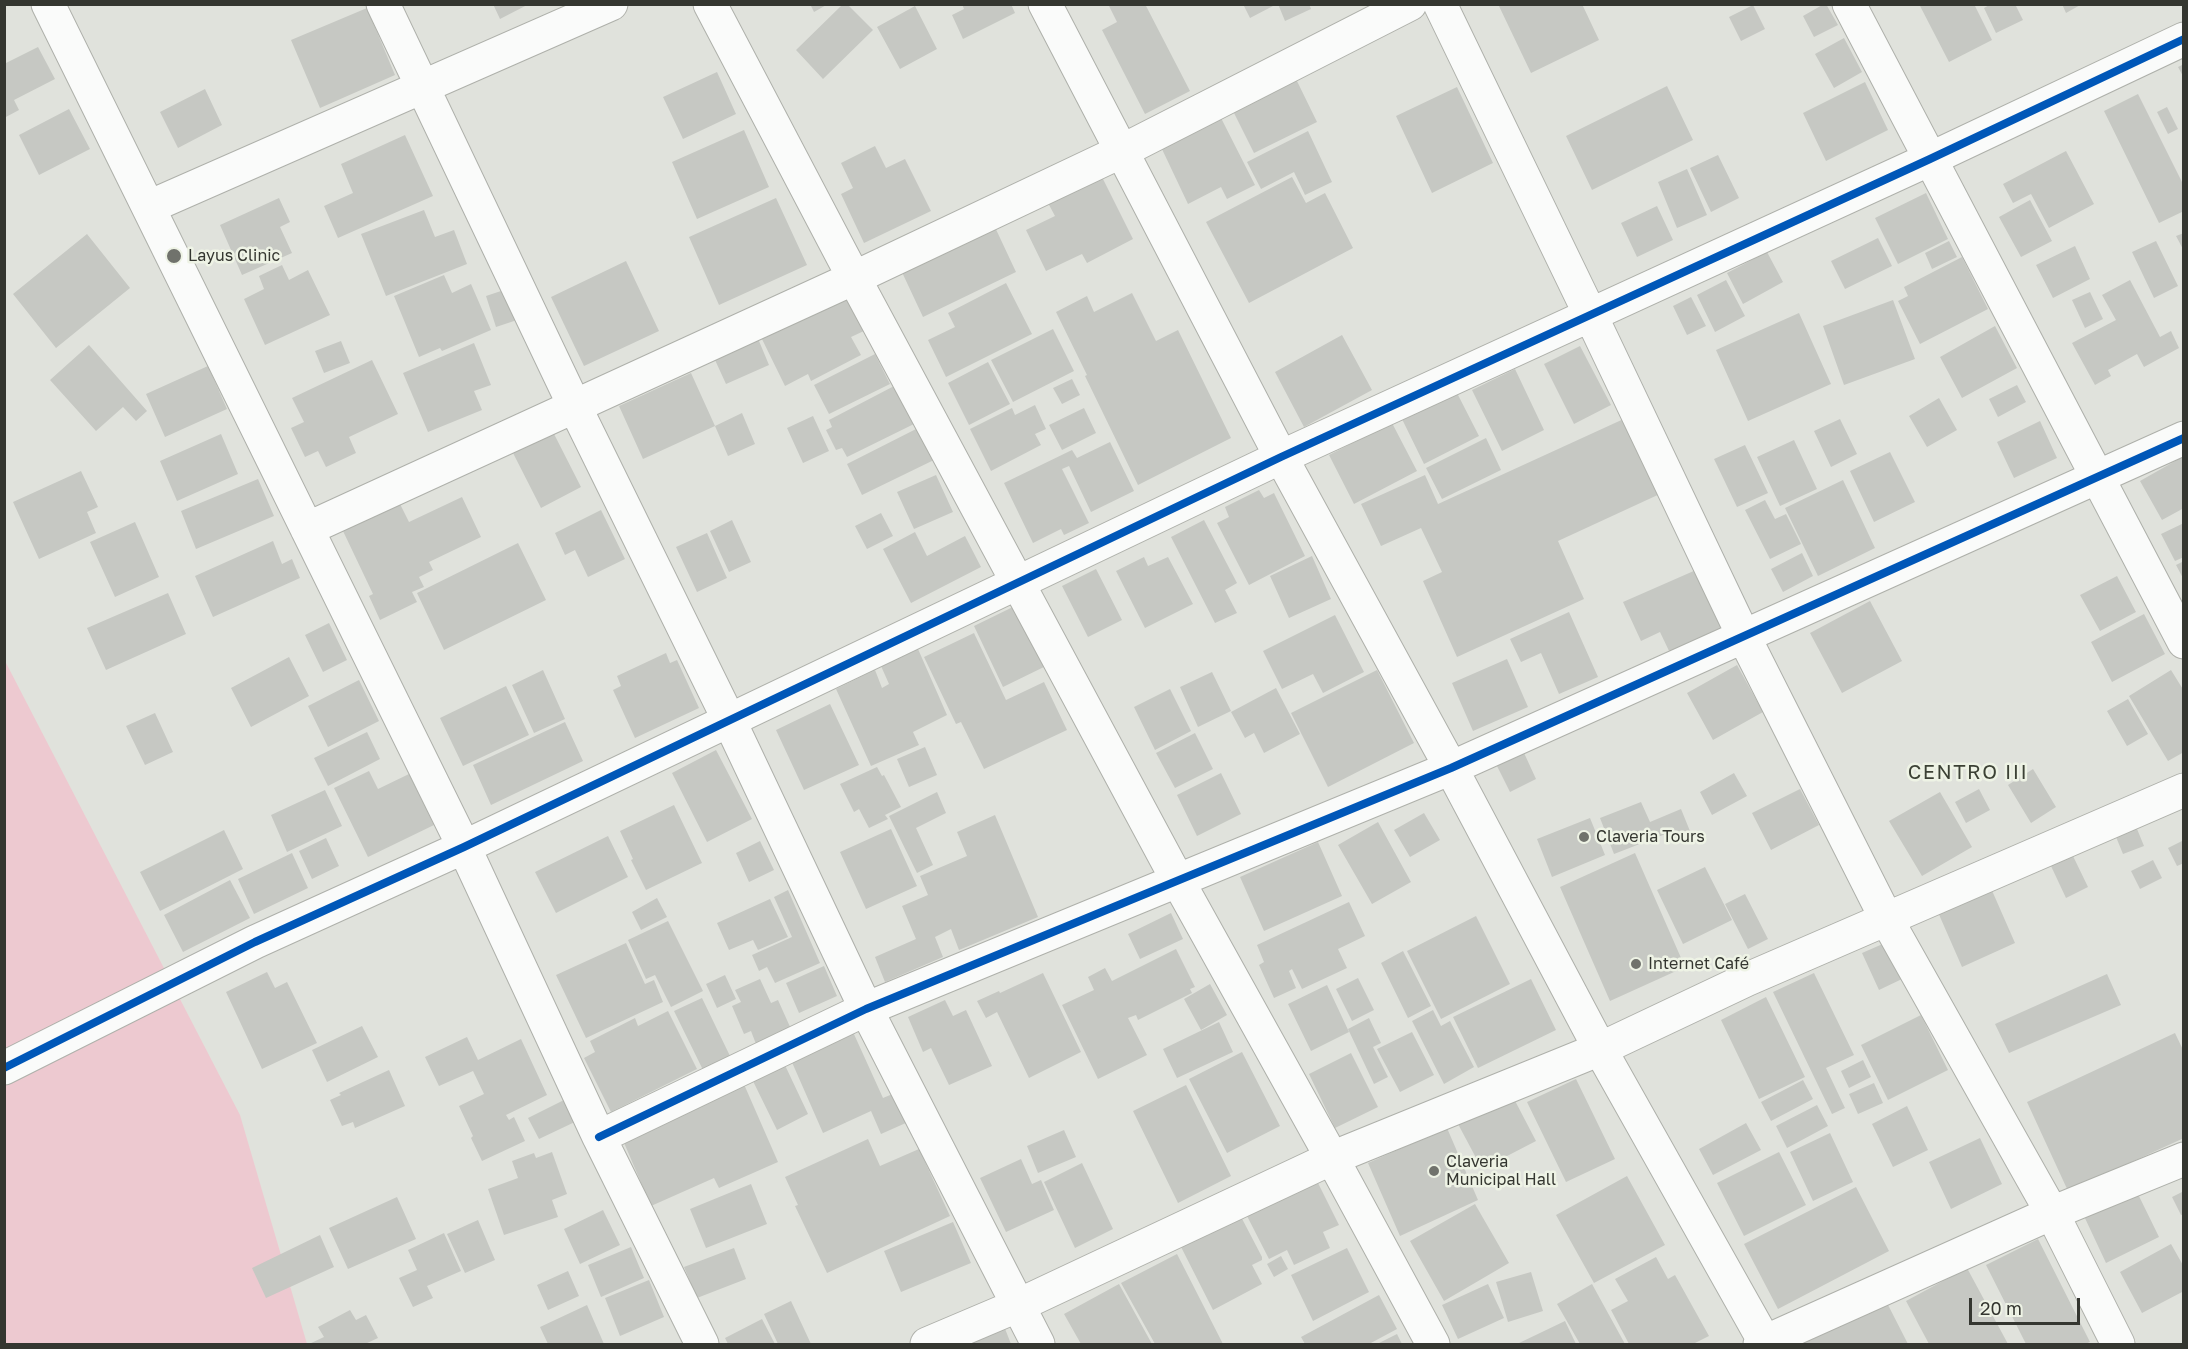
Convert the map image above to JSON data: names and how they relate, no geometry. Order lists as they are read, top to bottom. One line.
{"districts":["CENTRO III"],"places":["Layus Clinic","Claveria Tours","Internet Café","Claveria Municipal Hall"],"scale_bar":"20 m"}
